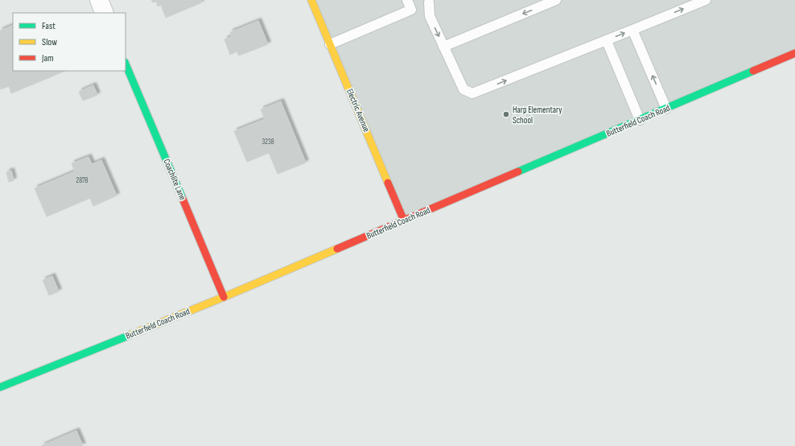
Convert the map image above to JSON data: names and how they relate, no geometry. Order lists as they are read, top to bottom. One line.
{"streets":{"main road":["Electric Avenue","Butterfield Coach Road","Coachlite Lane"]},"crossings":[["Electric Avenue","Butterfield Coach Road"],["Butterfield Coach Road","Coachlite Lane"]],"places":["Harp Elementary School"],"house_numbers":["3238","2878"],"legend":["Fast","Slow","Jam"]}
